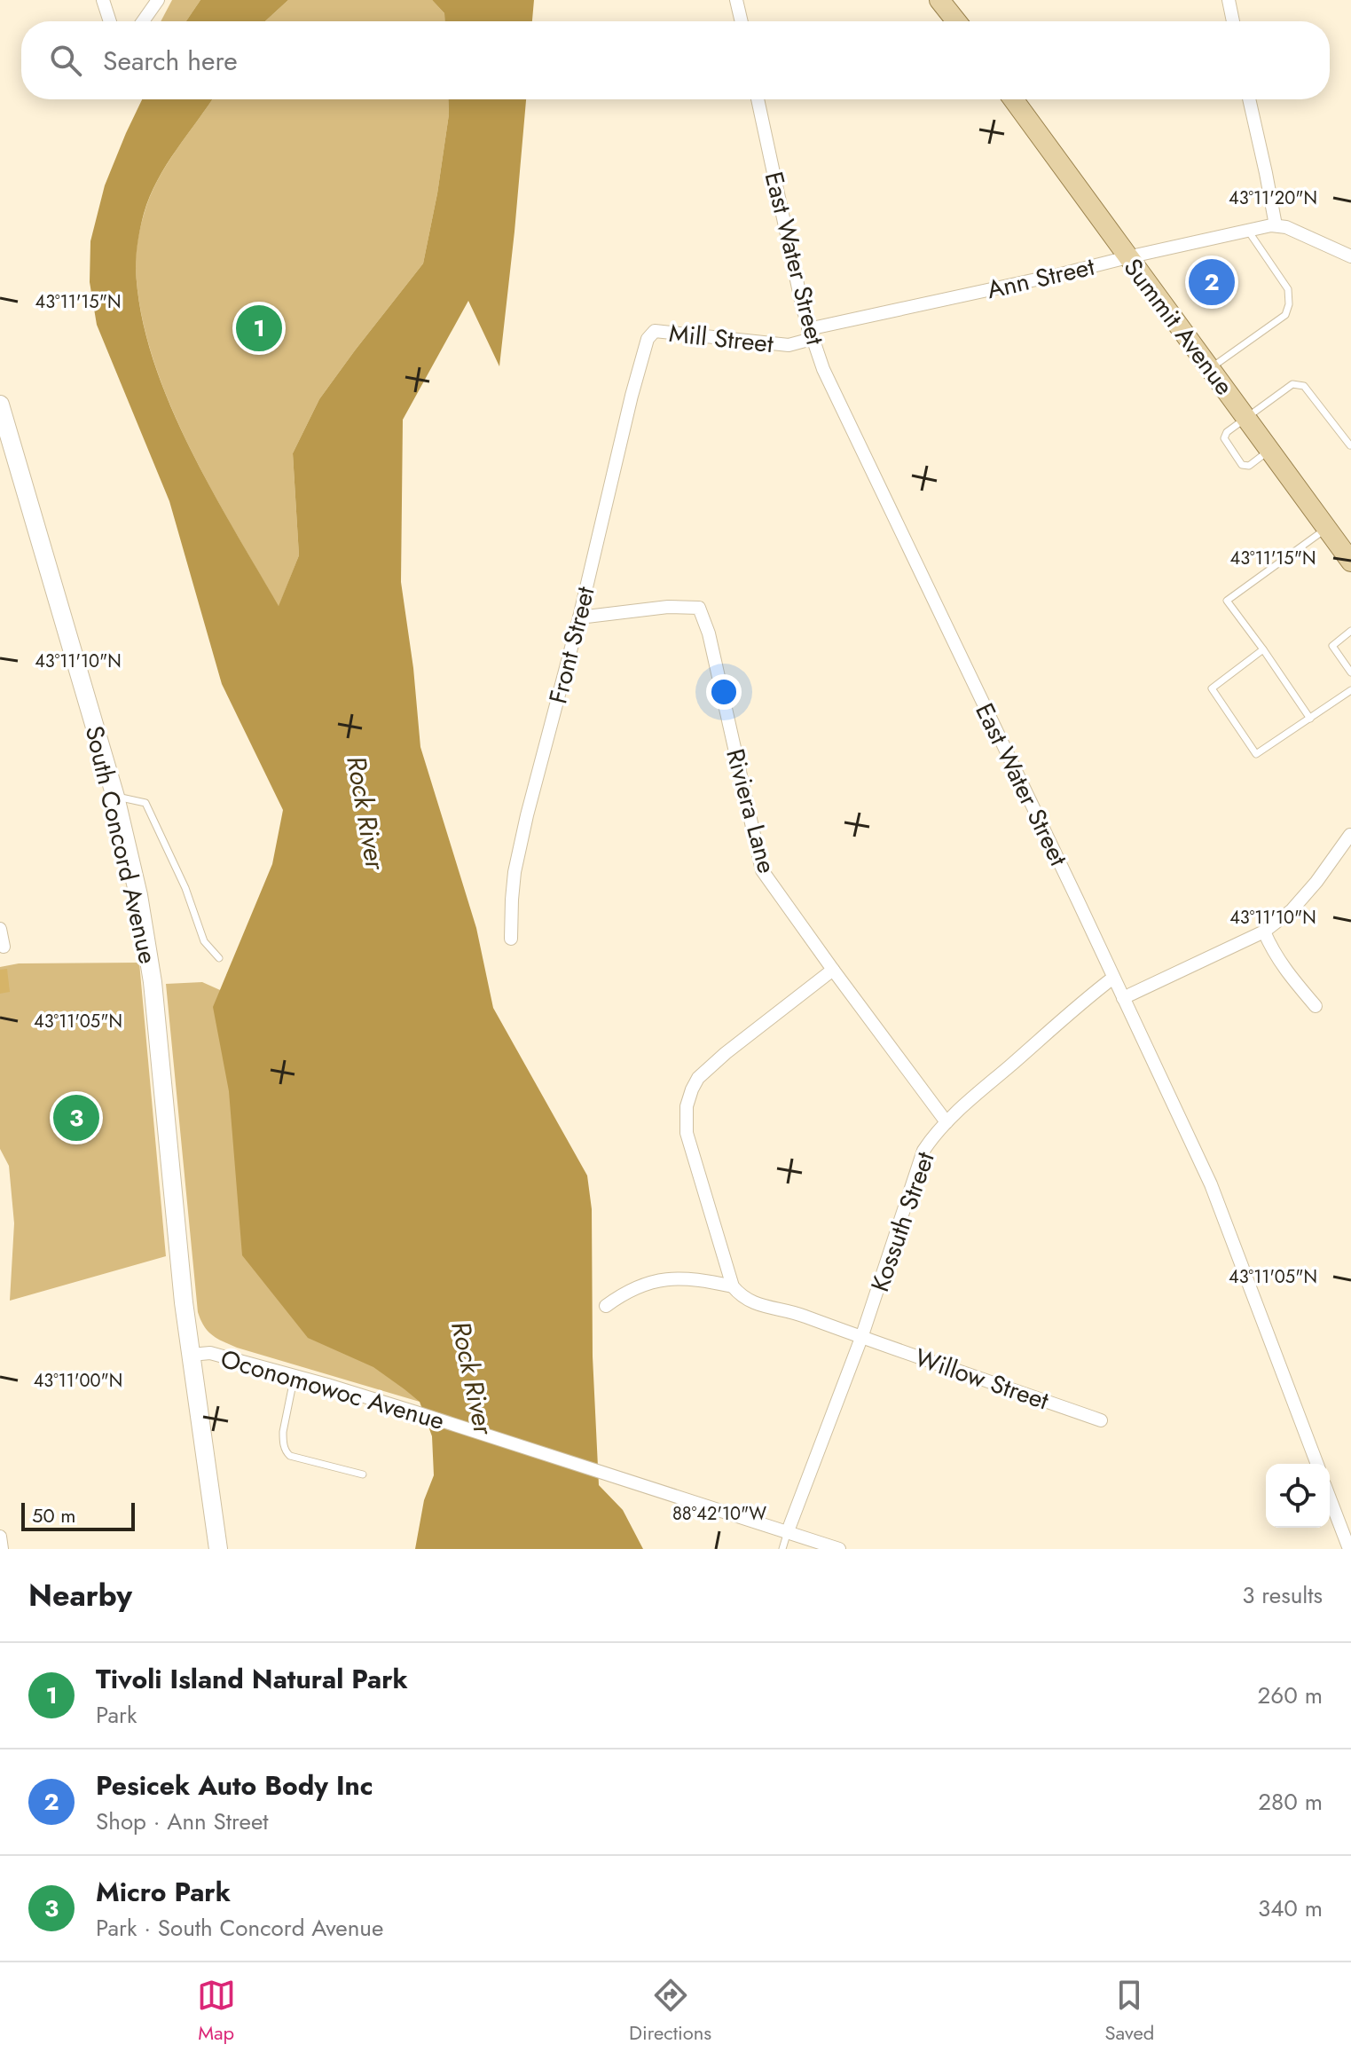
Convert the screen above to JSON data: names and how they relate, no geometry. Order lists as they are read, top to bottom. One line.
{"streets":{"main road":["Summit Avenue"],"street":["East Water Street","Ann Street","Mill Street","Front Street","Riviera Lane","South Concord Avenue","Kossuth Street","Willow Street","Oconomowoc Avenue"]},"crossings":[["East Water Street","Ann Street"],["East Water Street","Mill Street"],["East Water Street","Kossuth Street"],["Ann Street","Summit Avenue"],["Ann Street","Mill Street"],["Mill Street","Front Street"],["Front Street","Riviera Lane"],["Riviera Lane","Kossuth Street"],["South Concord Avenue","Oconomowoc Avenue"],["Kossuth Street","Willow Street"],["Kossuth Street","Oconomowoc Avenue"]],"water":["Rock River"],"scale_bar":"50 m","page":{"search":"Search here","pins":["2","1","3"],"scale":"50 m","heading":["Nearby","3 results"],"list":[{"mark":"1","name":"Tivoli Island Natural Park","note":"Park","value":"260 m"},{"mark":"2","name":"Pesicek Auto Body Inc","note":"Shop · Ann Street","value":"280 m"},{"mark":"3","name":"Micro Park","note":"Park · South Concord Avenue","value":"340 m"}],"nav":["Map","Directions","Saved"]},"coordinates":["43°11'20\"N","43°11'15\"N","43°11'10\"N","43°11'05\"N","43°11'00\"N","88°42'10\"W"]}
